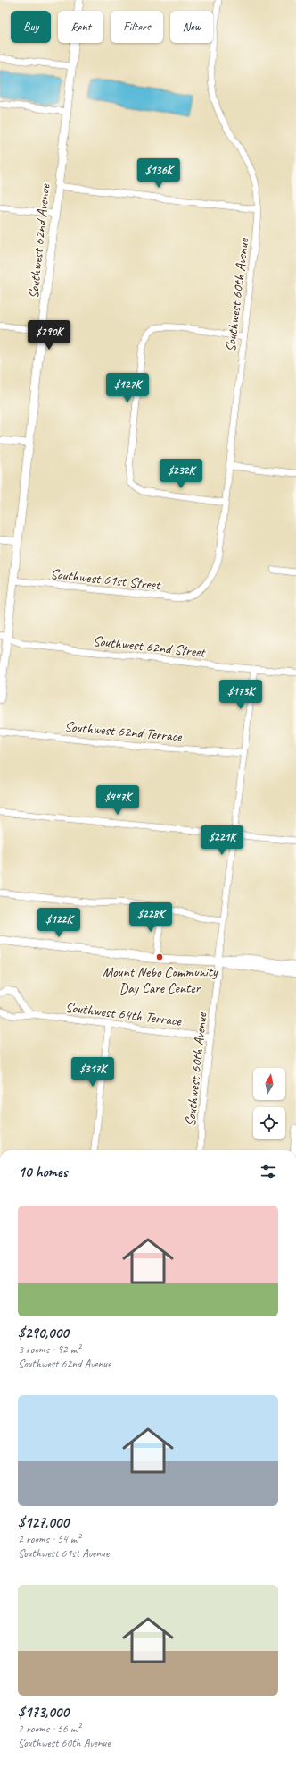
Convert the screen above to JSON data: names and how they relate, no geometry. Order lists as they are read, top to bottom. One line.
{"streets":{"street":["Southwest 62nd Avenue","Southwest 60th Avenue","Southwest 61st Street","Southwest 62nd Street","Southwest 62nd Terrace","Southwest 64th Terrace"]},"crossings":[["Southwest 62nd Avenue","Southwest 61st Street"],["Southwest 62nd Avenue","Southwest 62nd Street"],["Southwest 60th Avenue","Southwest 61st Street"],["Southwest 60th Avenue","Southwest 62nd Street"],["Southwest 60th Avenue","Southwest 62nd Terrace"],["Southwest 60th Avenue","Southwest 64th Terrace"]],"places":["Mount Nebo Community Day Care Center"],"north":"top","page":{"chip":["Buy","Rent","Filters","New"],"price":["$136K","$290K","$127K","$232K","$173K","$447K","$221K","$228K","$122K","$317K"],"heading":"10 homes","list":[{"name":"$290,000","note":"3 rooms · 92 m² · Southwest 62nd Avenue"},{"name":"$127,000","note":"2 rooms · 54 m² · Southwest 61st Avenue"},{"name":"$173,000","note":"2 rooms · 56 m² · Southwest 60th Avenue"}]}}
